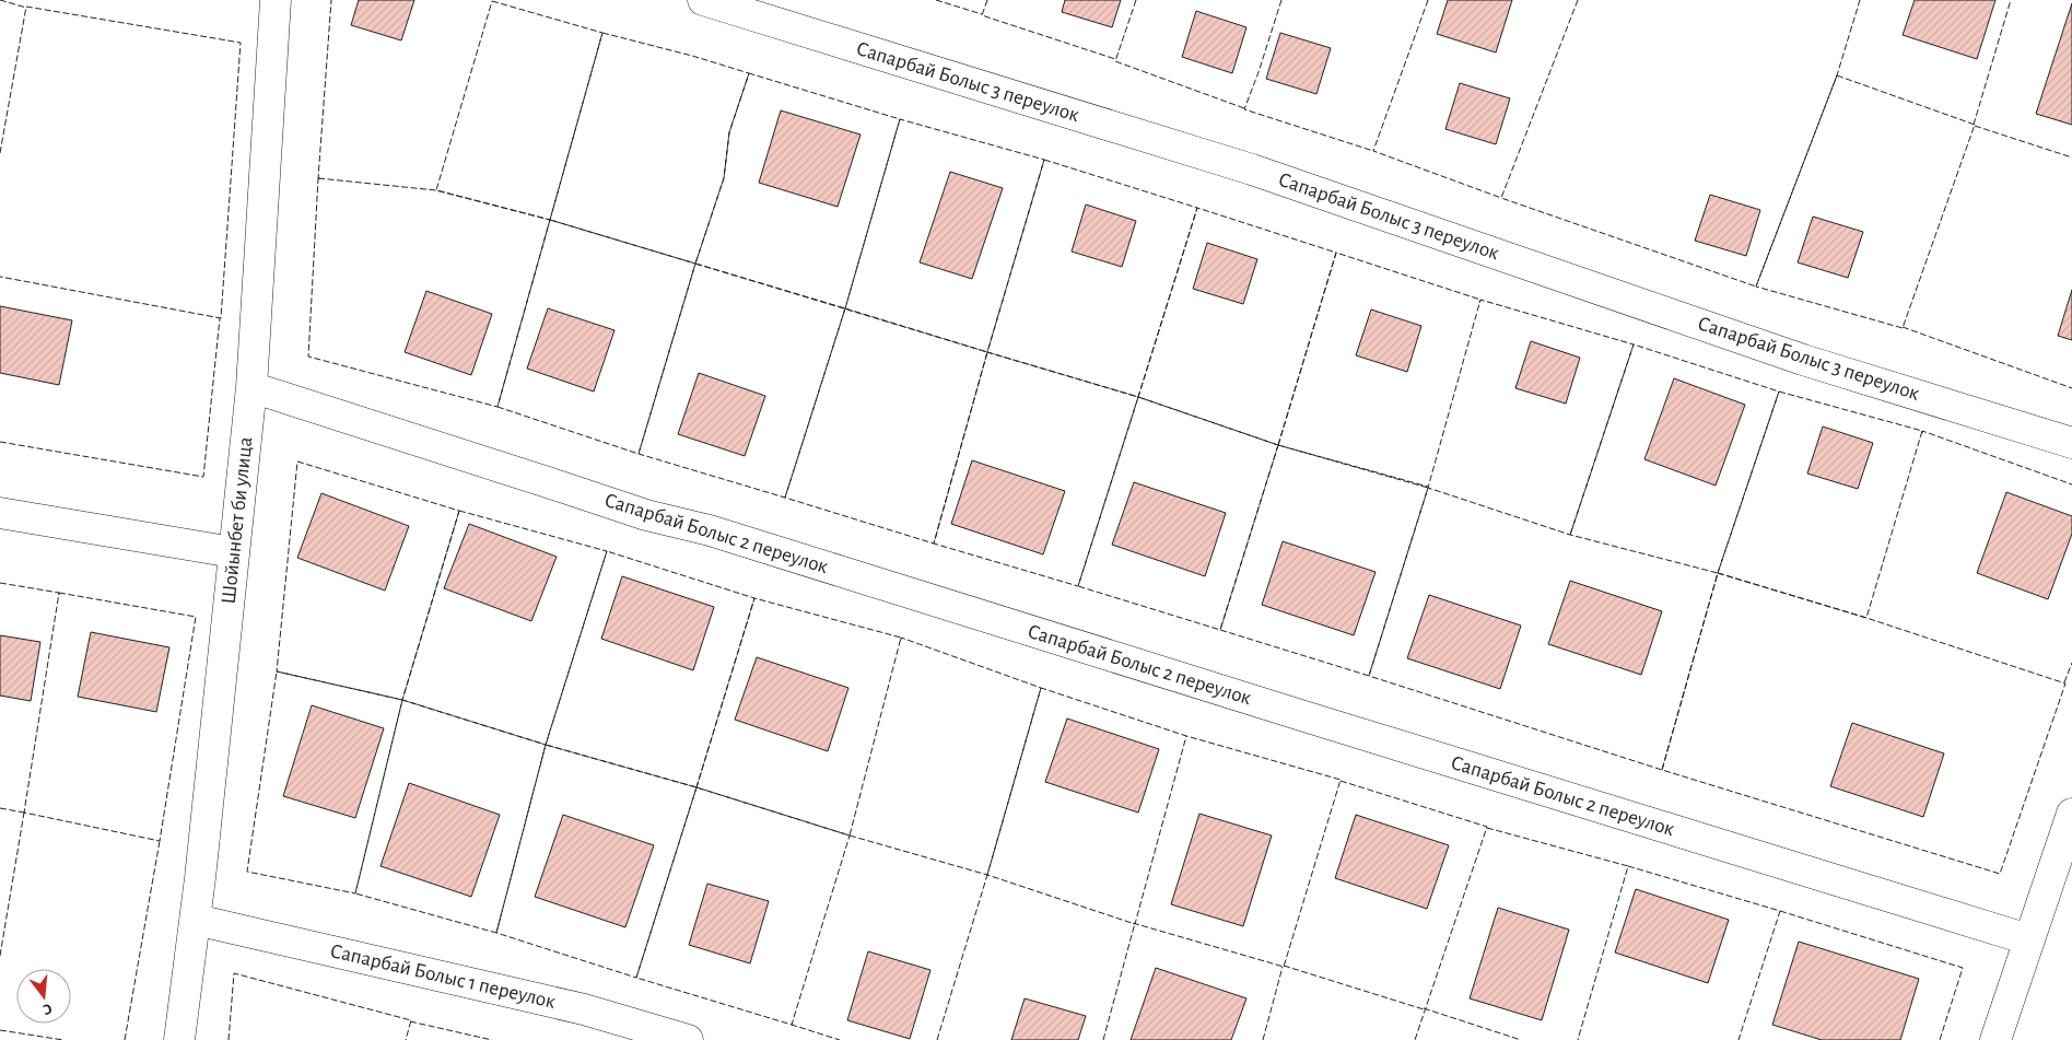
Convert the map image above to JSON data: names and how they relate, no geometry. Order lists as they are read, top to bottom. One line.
{"streets":{"street":["Сапарбай Болыс 3 переулок","Шойынбет би улица","Сапарбай Болыс 2 переулок","Сапарбай Болыс 1 переулок"]},"crossings":[["Шойынбет би улица","Сапарбай Болыс 2 переулок"],["Шойынбет би улица","Сапарбай Болыс 1 переулок"]],"north":"bottom"}
